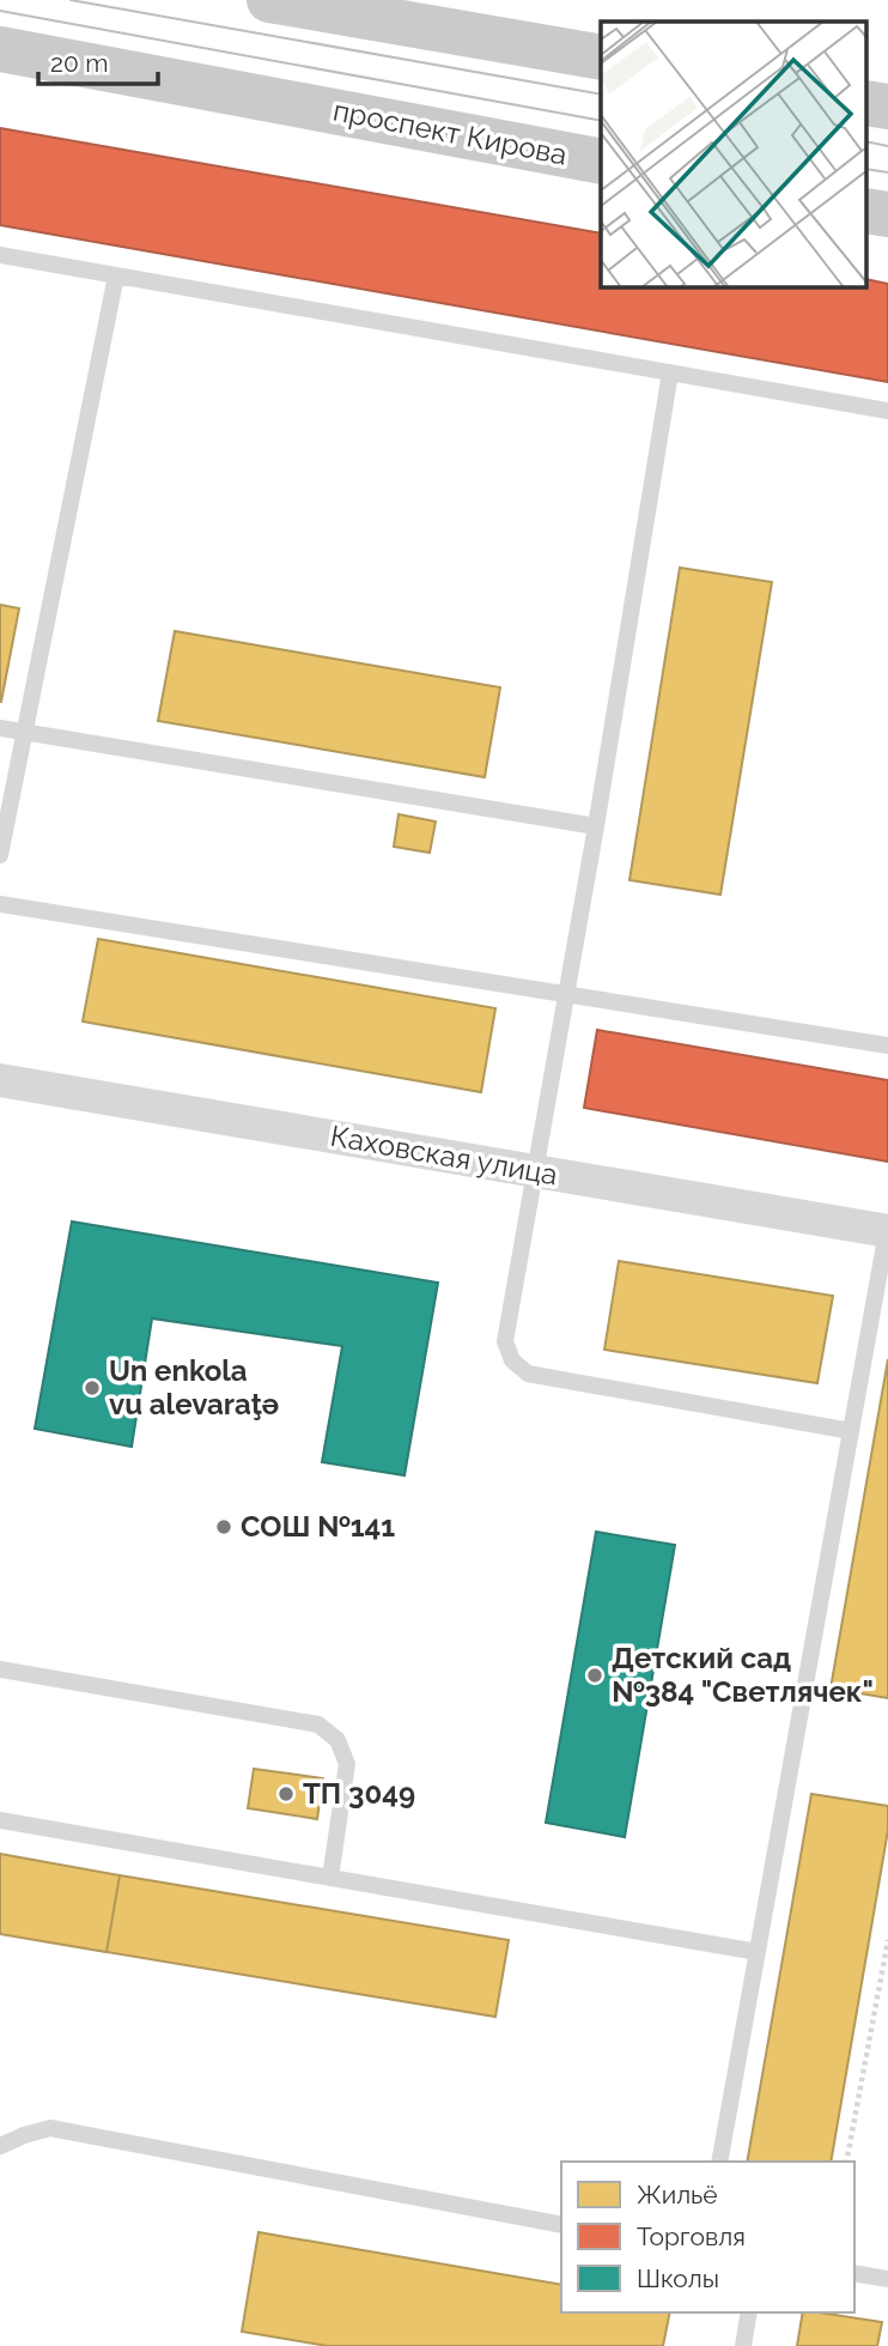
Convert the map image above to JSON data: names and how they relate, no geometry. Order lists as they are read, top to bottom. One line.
{"streets":{"main road":["проспект Кирова"],"street":["Каховская улица"]},"places":["Un enkola vu alevaraţə","СОШ №141","Детский сад №384 \"Светлячек\"","ТП 3049"],"legend":["Жильё","Торговля","Школы"],"scale_bar":"20 m"}
